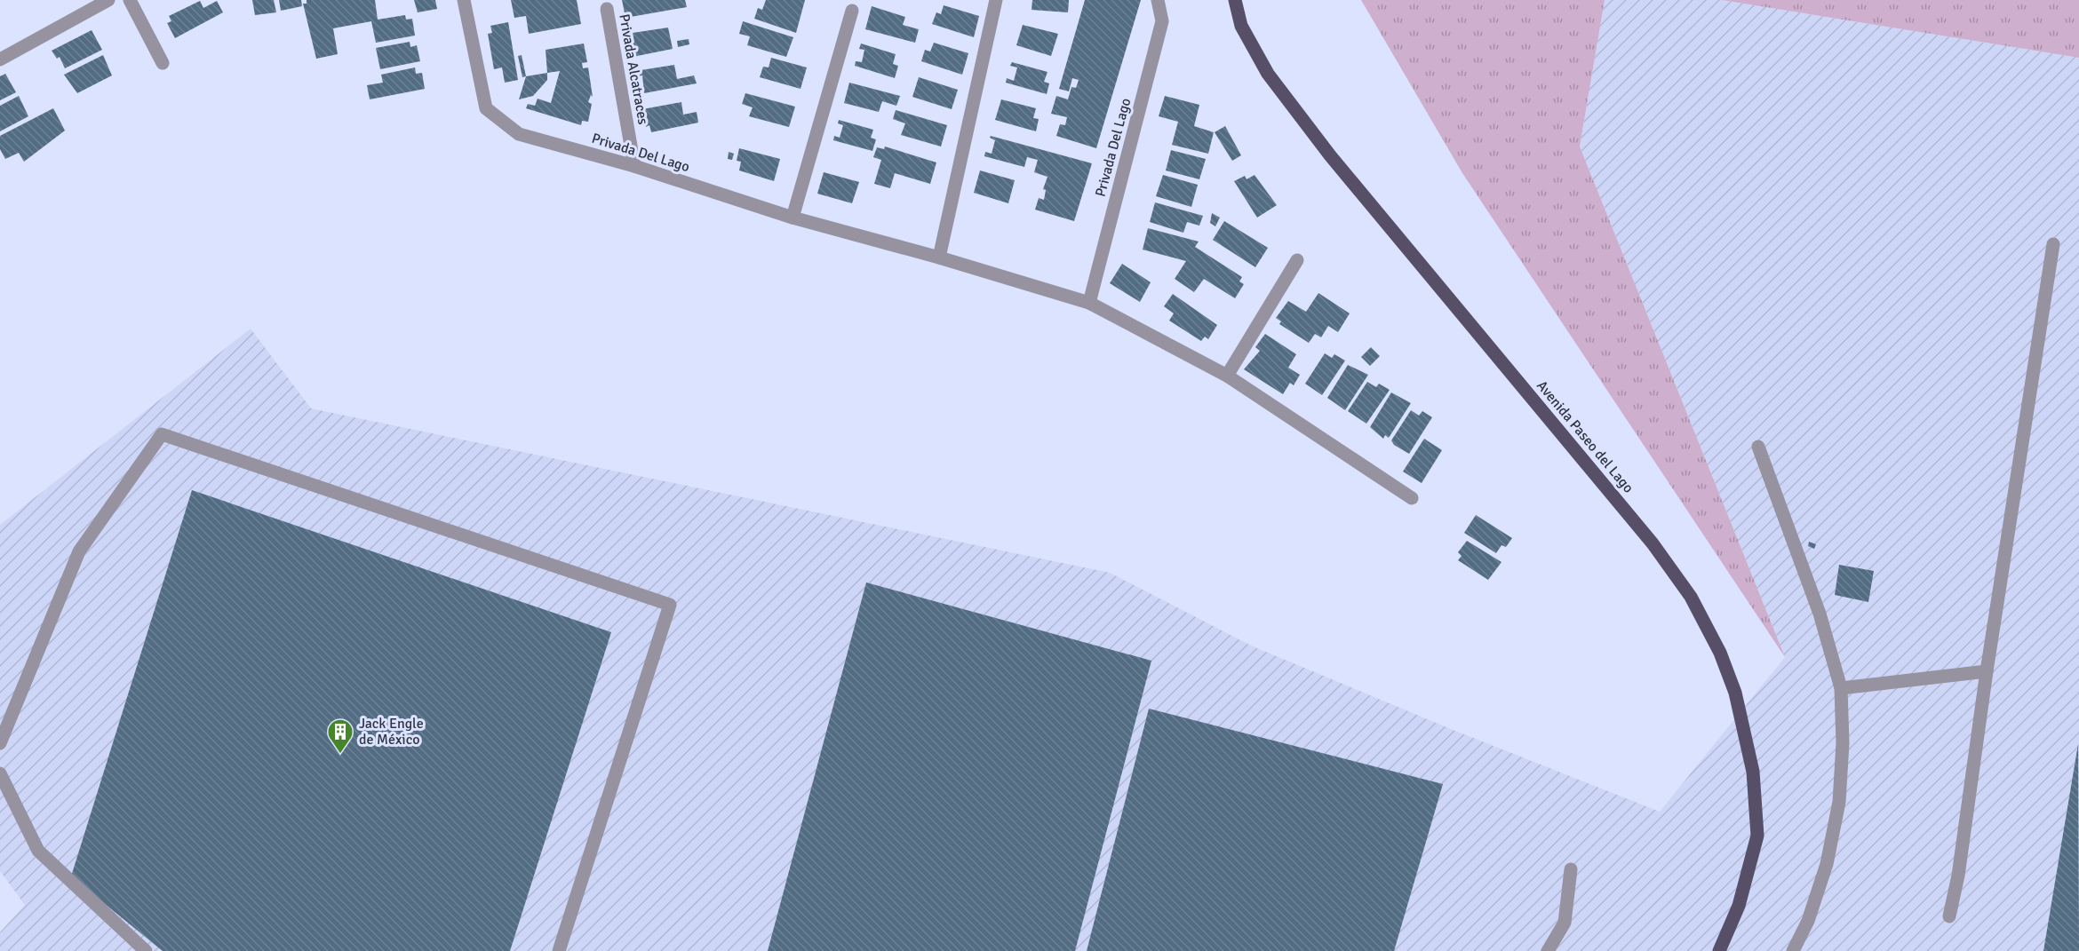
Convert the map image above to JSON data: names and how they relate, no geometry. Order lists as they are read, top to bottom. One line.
{"streets":{"main road":["Avenida Paseo del Lago"],"street":["Privada Alcatraces","Privada Del Lago"]},"crossings":[["Privada Alcatraces","Privada Del Lago"]],"places":{"building":["Jack Engle de México"]}}
